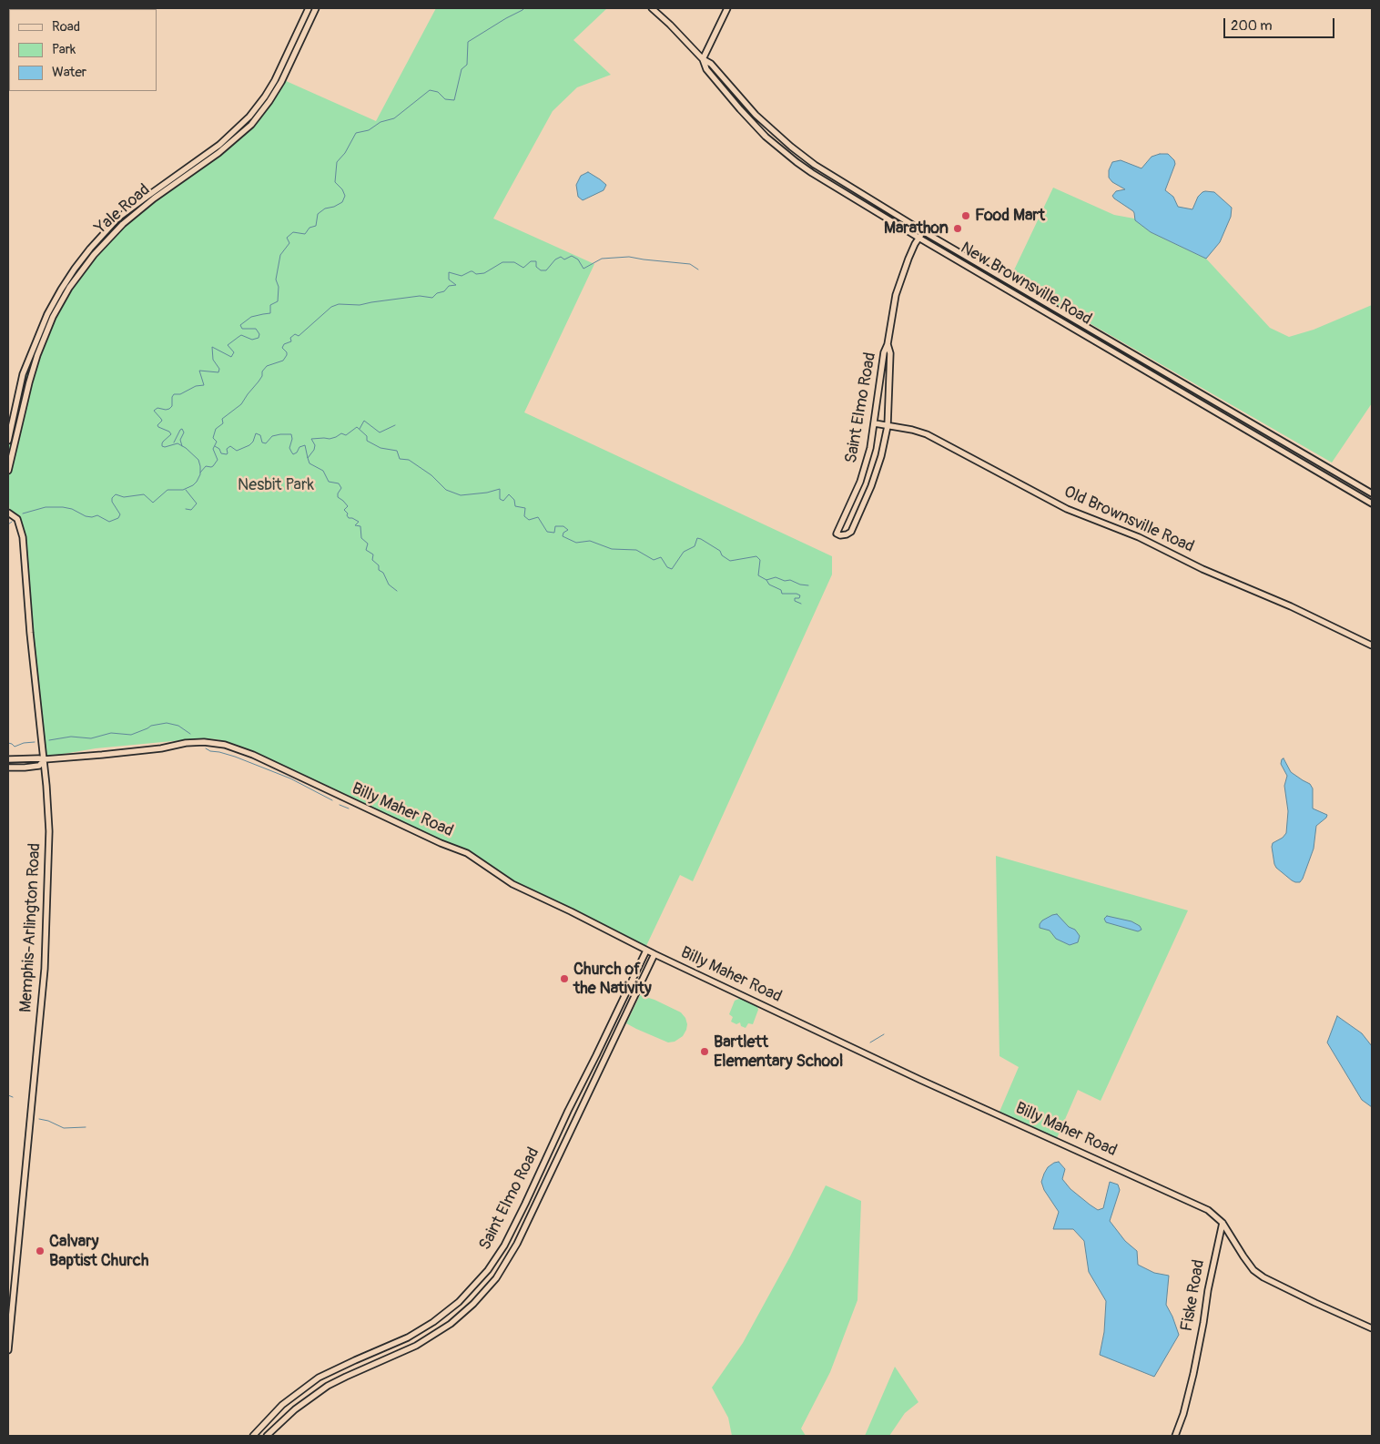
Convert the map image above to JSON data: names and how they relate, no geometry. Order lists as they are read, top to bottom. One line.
{"streets":{"main road":["Yale Road","New Brownsville Road","Saint Elmo Road","Old Brownsville Road","Billy Maher Road","Memphis-Arlington Road","Fiske Road"]},"crossings":[["New Brownsville Road","Saint Elmo Road"],["Saint Elmo Road","Old Brownsville Road"],["Saint Elmo Road","Billy Maher Road"],["Billy Maher Road","Memphis-Arlington Road"],["Billy Maher Road","Fiske Road"]],"parks":["Nesbit Park"],"places":["Food Mart","Marathon","Church of the Nativity","Bartlett Elementary School","Calvary Baptist Church"],"legend":["Road","Park","Water"],"scale_bar":"200 m"}
